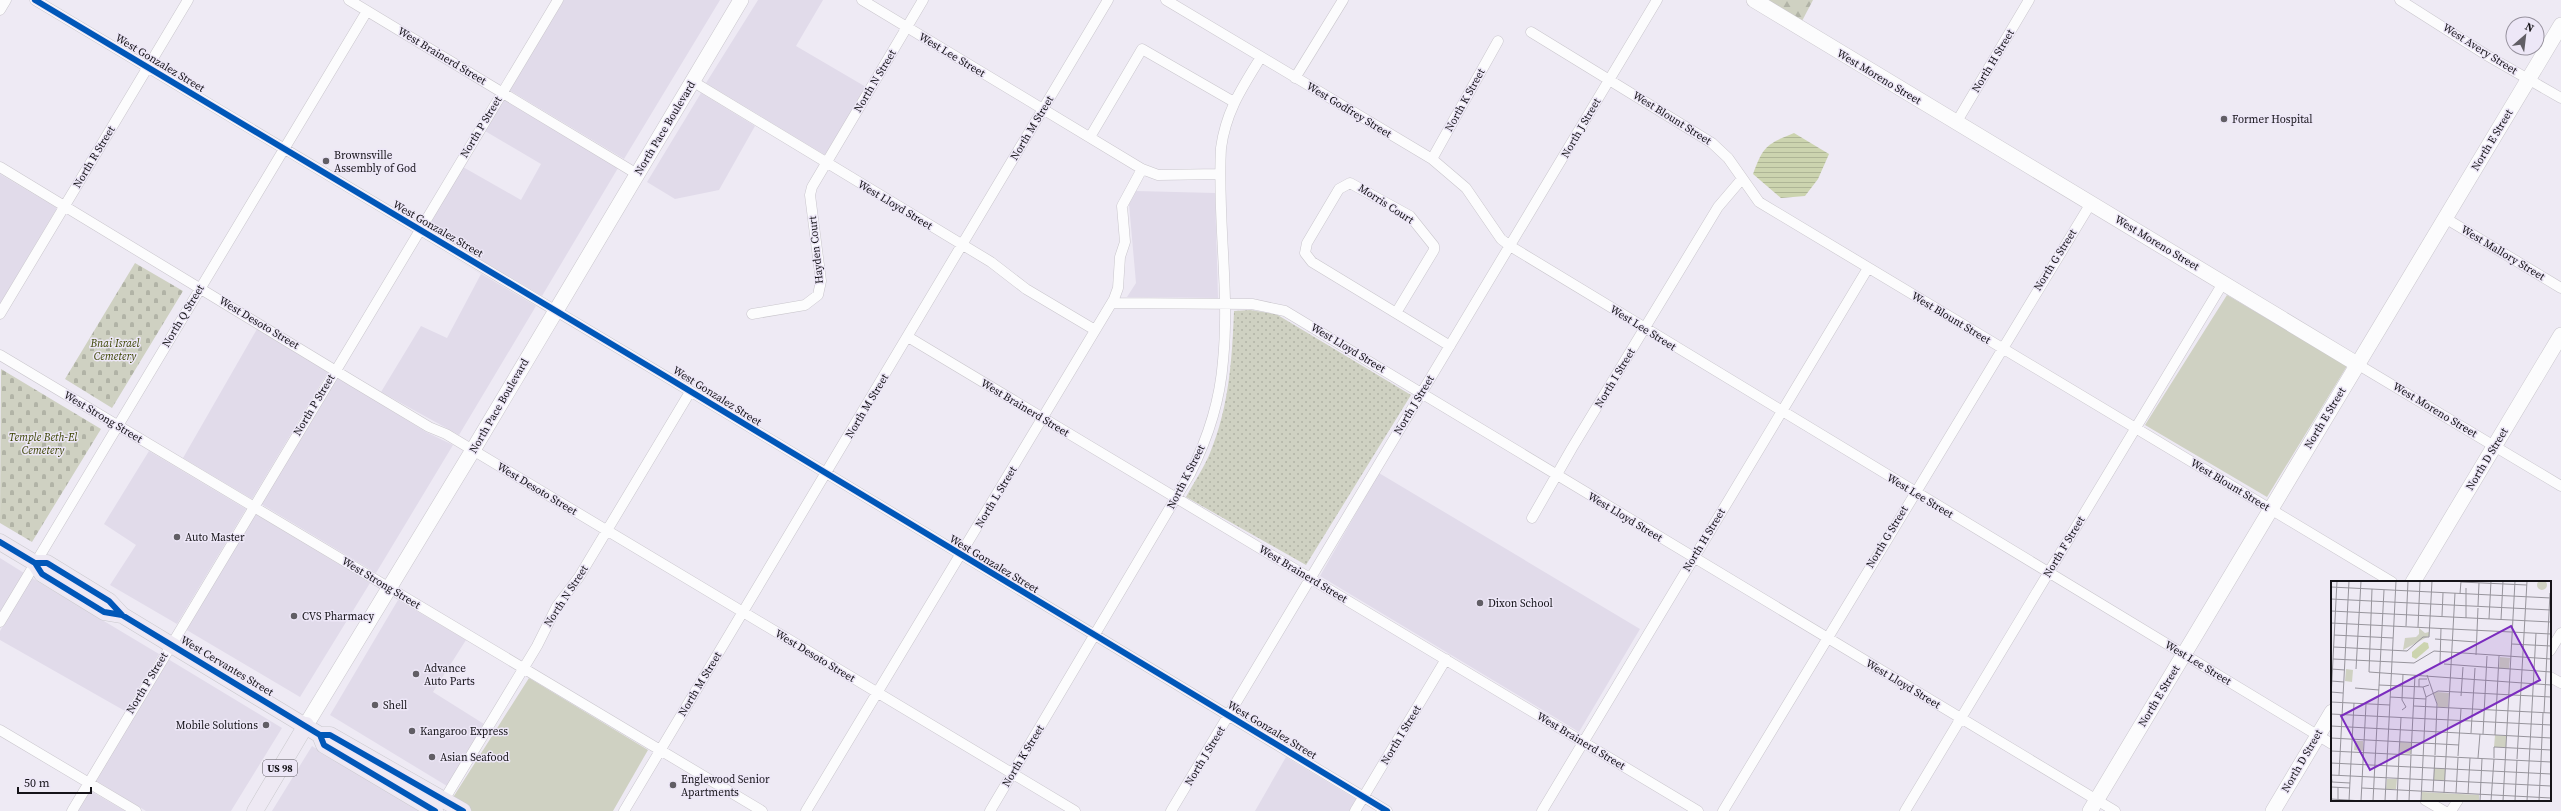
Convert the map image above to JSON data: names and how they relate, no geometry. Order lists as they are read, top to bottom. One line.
{"streets":{"main road":["North Pace Boulevard","West Cervantes Street","US 98"],"street":["West Avery Street","West Lee Street","West Brainerd Street","North H Street","West Gonzalez Street","West Moreno Street","North N Street","North K Street","West Godfrey Street","West Blount Street","North P Street","North M Street","North J Street","North E Street","North R Street","Morris Court","West Lloyd Street","Hayden Court","West Mallory Street","North G Street","North Q Street","West Desoto Street","North I Street","West Strong Street","North D Street","North L Street","North F Street"]},"crossings":[["West Avery Street","North E Street"],["West Lee Street","North H Street"],["West Lee Street","North N Street"],["West Lee Street","West Godfrey Street"],["West Lee Street","North M Street"],["West Lee Street","North J Street"],["West Lee Street","North E Street"],["West Lee Street","North G Street"],["West Lee Street","North I Street"],["West Lee Street","North D Street"],["West Lee Street","North F Street"],["West Brainerd Street","North H Street"],["West Brainerd Street","North K Street"],["West Brainerd Street","North P Street"],["West Brainerd Street","North Pace Boulevard"],["West Brainerd Street","North M Street"],["West Brainerd Street","North J Street"],["West Brainerd Street","North Q Street"],["West Brainerd Street","North I Street"],["West Brainerd Street","North L Street"],["North H Street","West Moreno Street"],["North H Street","West Blount Street"],["North H Street","West Lloyd Street"],["West Gonzalez Street","North N Street"],["West Gonzalez Street","North K Street"],["West Gonzalez Street","North P Street"],["West Gonzalez Street","North Pace Boulevard"],["West Gonzalez Street","North M Street"],["West Gonzalez Street","North J Street"],["West Gonzalez Street","North R Street"],["West Gonzalez Street","North Q Street"],["West Gonzalez Street","North I Street"],["West Gonzalez Street","North L Street"],["West Moreno Street","North E Street"],["West Moreno Street","North G Street"],["West Moreno Street","North D Street"],["West Moreno Street","North F Street"],["North N Street","West Lloyd Street"],["North N Street","Hayden Court"],["North N Street","West Desoto Street"],["North N Street","West Strong Street"],["North N Street","West Cervantes Street"],["North K Street","West Godfrey Street"],["North K Street","West Lloyd Street"],["North K Street","West Desoto Street"],["West Godfrey Street","North J Street"],["West Blount Street","North J Street"],["West Blount Street","North E Street"],["West Blount Street","North G Street"],["West Blount Street","North I Street"],["West Blount Street","North F Street"],["North P Street","West Desoto Street"],["North P Street","West Strong Street"],["North P Street","West Cervantes Street"],["North Pace Boulevard","West Lloyd Street"],["North Pace Boulevard","West Desoto Street"],["North Pace Boulevard","West Strong Street"],["North Pace Boulevard","West Cervantes Street"],["North M Street","West Lloyd Street"],["North M Street","West Desoto Street"],["North M Street","West Strong Street"],["North J Street","Morris Court"],["North J Street","West Lloyd Street"],["North E Street","West Lloyd Street"],["North E Street","West Mallory Street"],["North R Street","West Desoto Street"],["West Lloyd Street","Hayden Court"],["West Lloyd Street","North G Street"],["West Lloyd Street","North I Street"],["West Lloyd Street","North L Street"],["West Lloyd Street","North F Street"],["North Q Street","West Desoto Street"],["North Q Street","West Strong Street"],["North Q Street","West Cervantes Street"],["West Desoto Street","North L Street"]],"parks":["Bnai Israel Cemetery","Temple Beth-El Cemetery"],"places":["Former Hospital","Brownsville Assembly of God","Auto Master","Dixon School","CVS Pharmacy","Advance Auto Parts","Shell","Mobile Solutions","Kangaroo Express","Asian Seafood","Englewood Senior Apartments"],"scale_bar":"50 m","north":"top right"}
